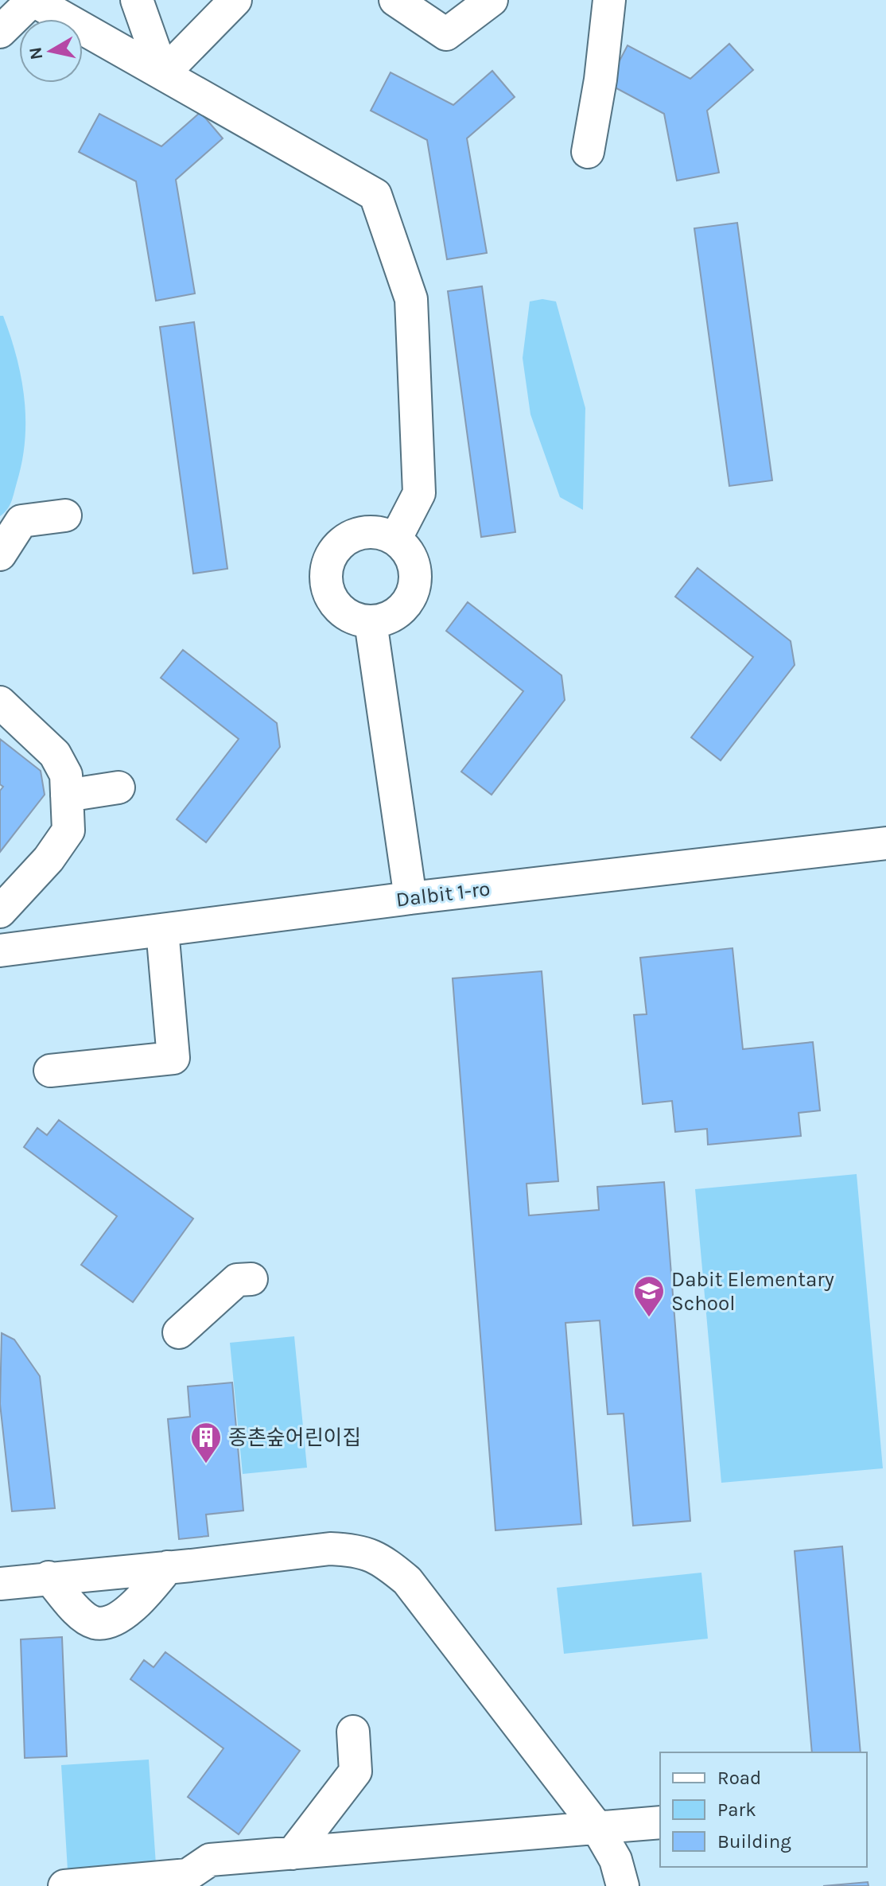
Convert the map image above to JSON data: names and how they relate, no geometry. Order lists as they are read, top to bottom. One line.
{"streets":{"street":["Dalbit 1-ro"]},"places":{"school or university":["Dabit Elementary School"],"building":["종촌숲어린이집"]},"legend":["Road","Park","Building"],"north":"left"}
